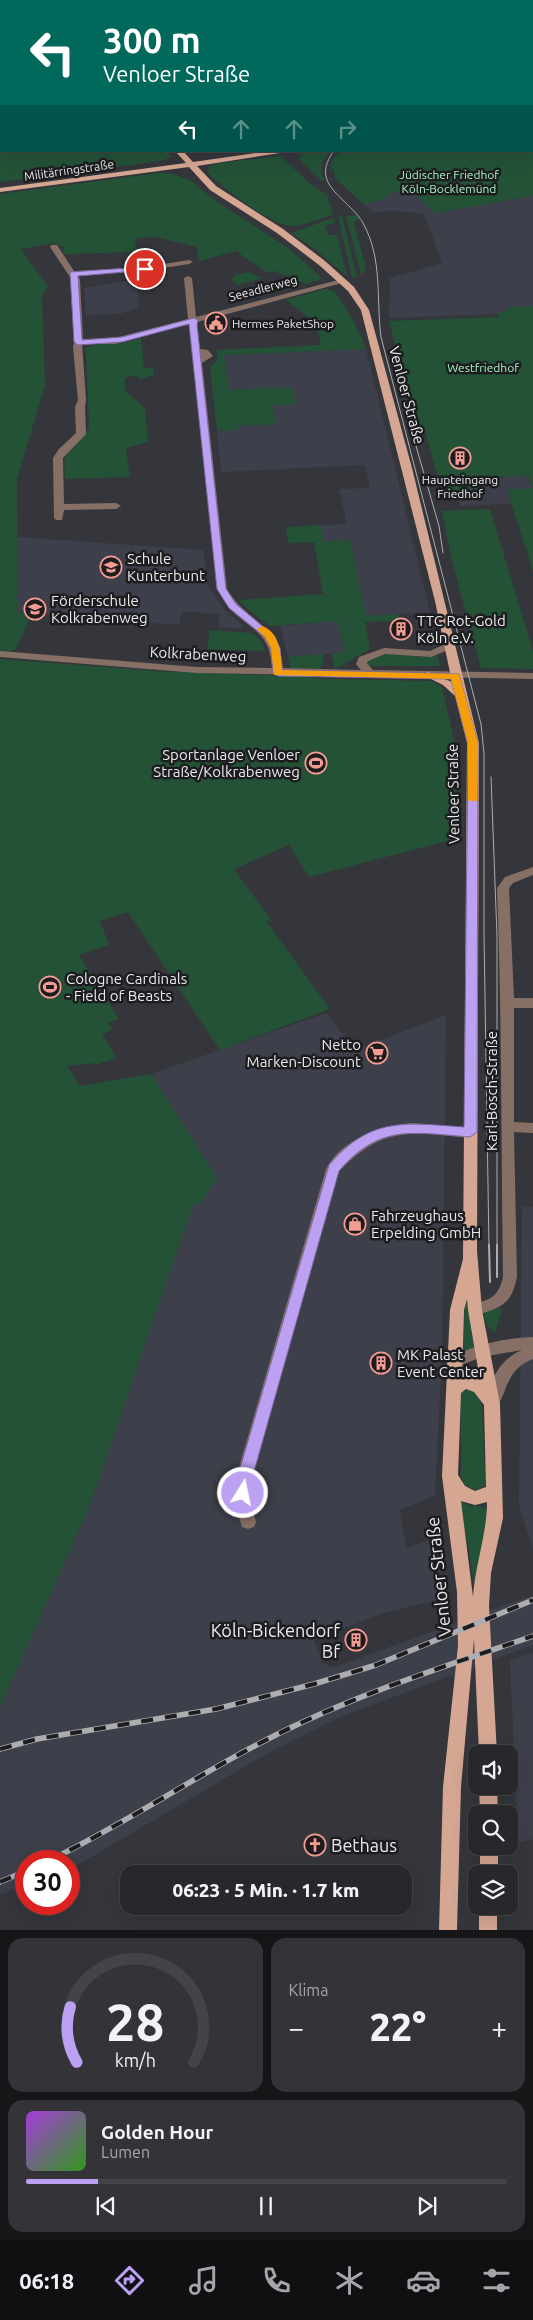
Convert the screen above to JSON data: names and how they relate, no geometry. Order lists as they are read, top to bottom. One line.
{"streets":{"main road":["Militärringstraße","Venloer Straße"],"street":["Seeadlerweg","Kolkrabenweg","Karl-Bosch-Straße"]},"crossings":[["Militärringstraße","Venloer Straße"],["Seeadlerweg","Venloer Straße"],["Venloer Straße","Kolkrabenweg"],["Venloer Straße","Karl-Bosch-Straße"]],"parks":["Jüdischer Friedhof Köln-Bocklemünd","Westfriedhof"],"places":{"public building":["Hermes PaketShop"],"building":["Haupteingang Friedhof","TTC Rot-Gold Köln e.V.","MK Palast Event Center","Köln-Bickendorf Bf"],"school or university":["Schule Kunterbunt","Förderschule Kolkrabenweg"],"sports":["Sportanlage Venloer Straße/Kolkrabenweg","Cologne Cardinals - Field of Beasts"],"supermarket":["Netto Marken-Discount"],"shop":["Fahrzeughaus Erpelding GmbH"],"church":["Bethaus"]},"page":{"turn":["300 m","Venloer Straße"],"limit":"30","trip":"06:23 · 5 Min. · 1.7 km","tile":"Klima","heat":["−","22°","+"],"song":["Golden Hour","Lumen"],"tabs":"06:18","gauge":["28","km/h"]}}
